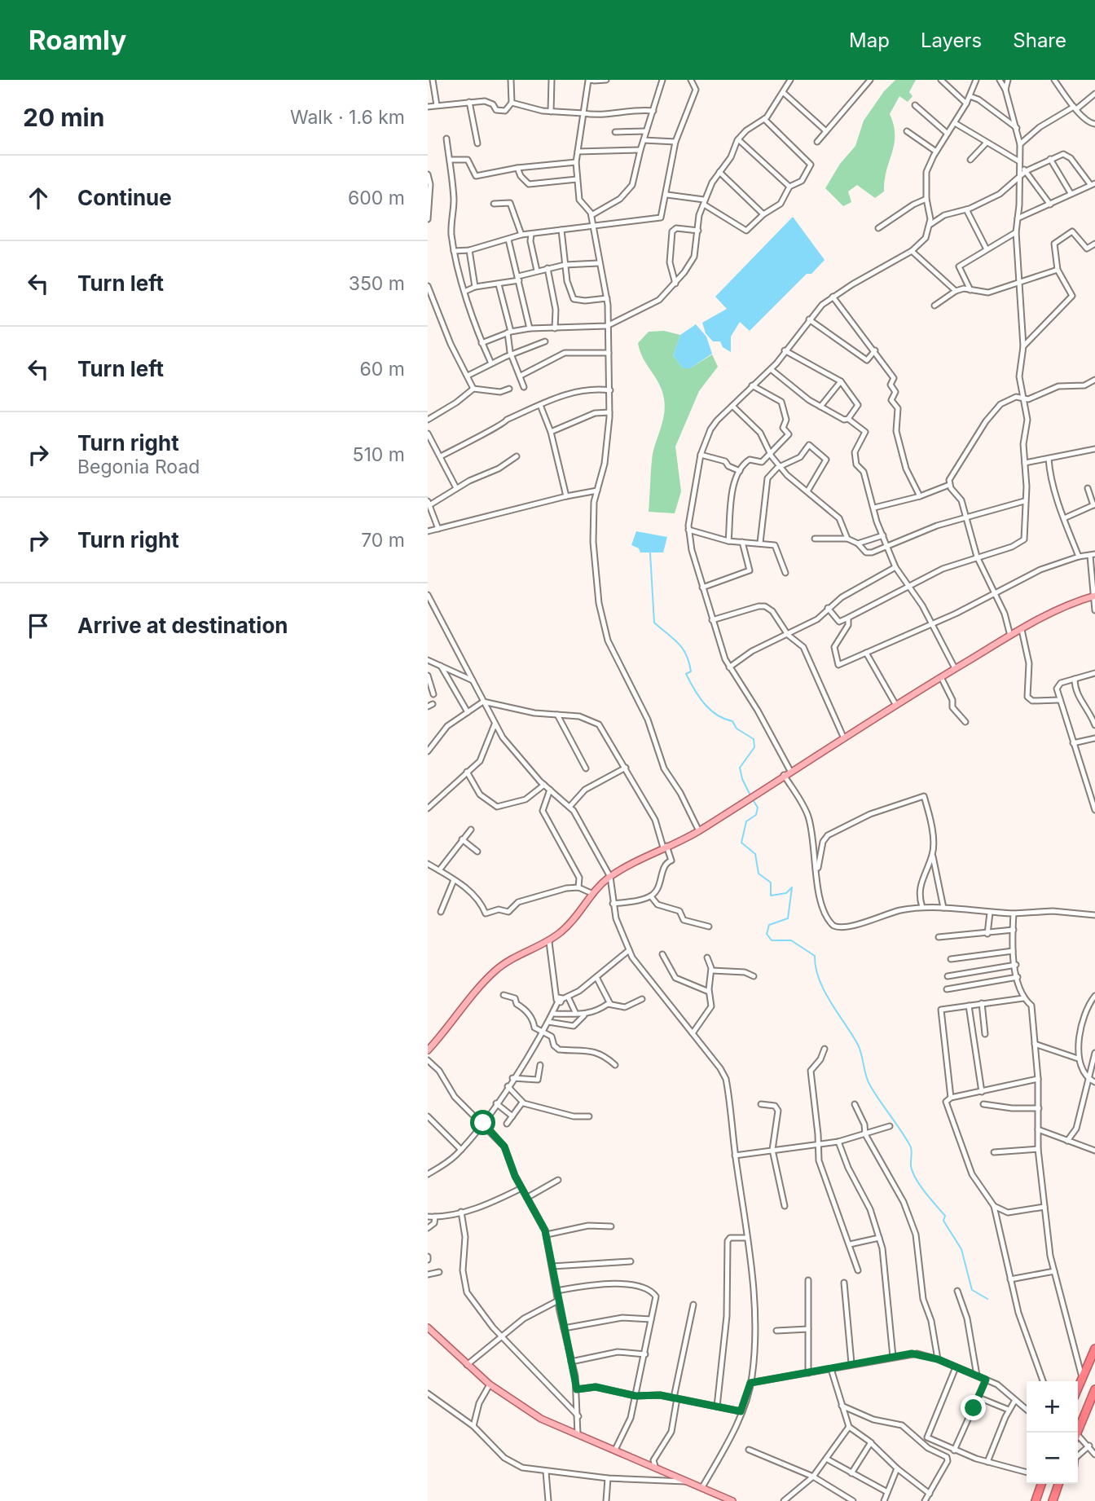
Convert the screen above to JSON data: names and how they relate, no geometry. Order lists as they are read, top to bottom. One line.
{"page":{"header":"Roamly","nav":["Map","Layers","Share"],"heading":["20 min","Walk · 1.6 km"],"list":[["Continue","600 m"],["Turn left","350 m"],["Turn left","60 m"],["Turn right","Begonia Road","510 m"],["Turn right","70 m"],"Arrive at destination"],"map_buttons":["+","−"]}}
